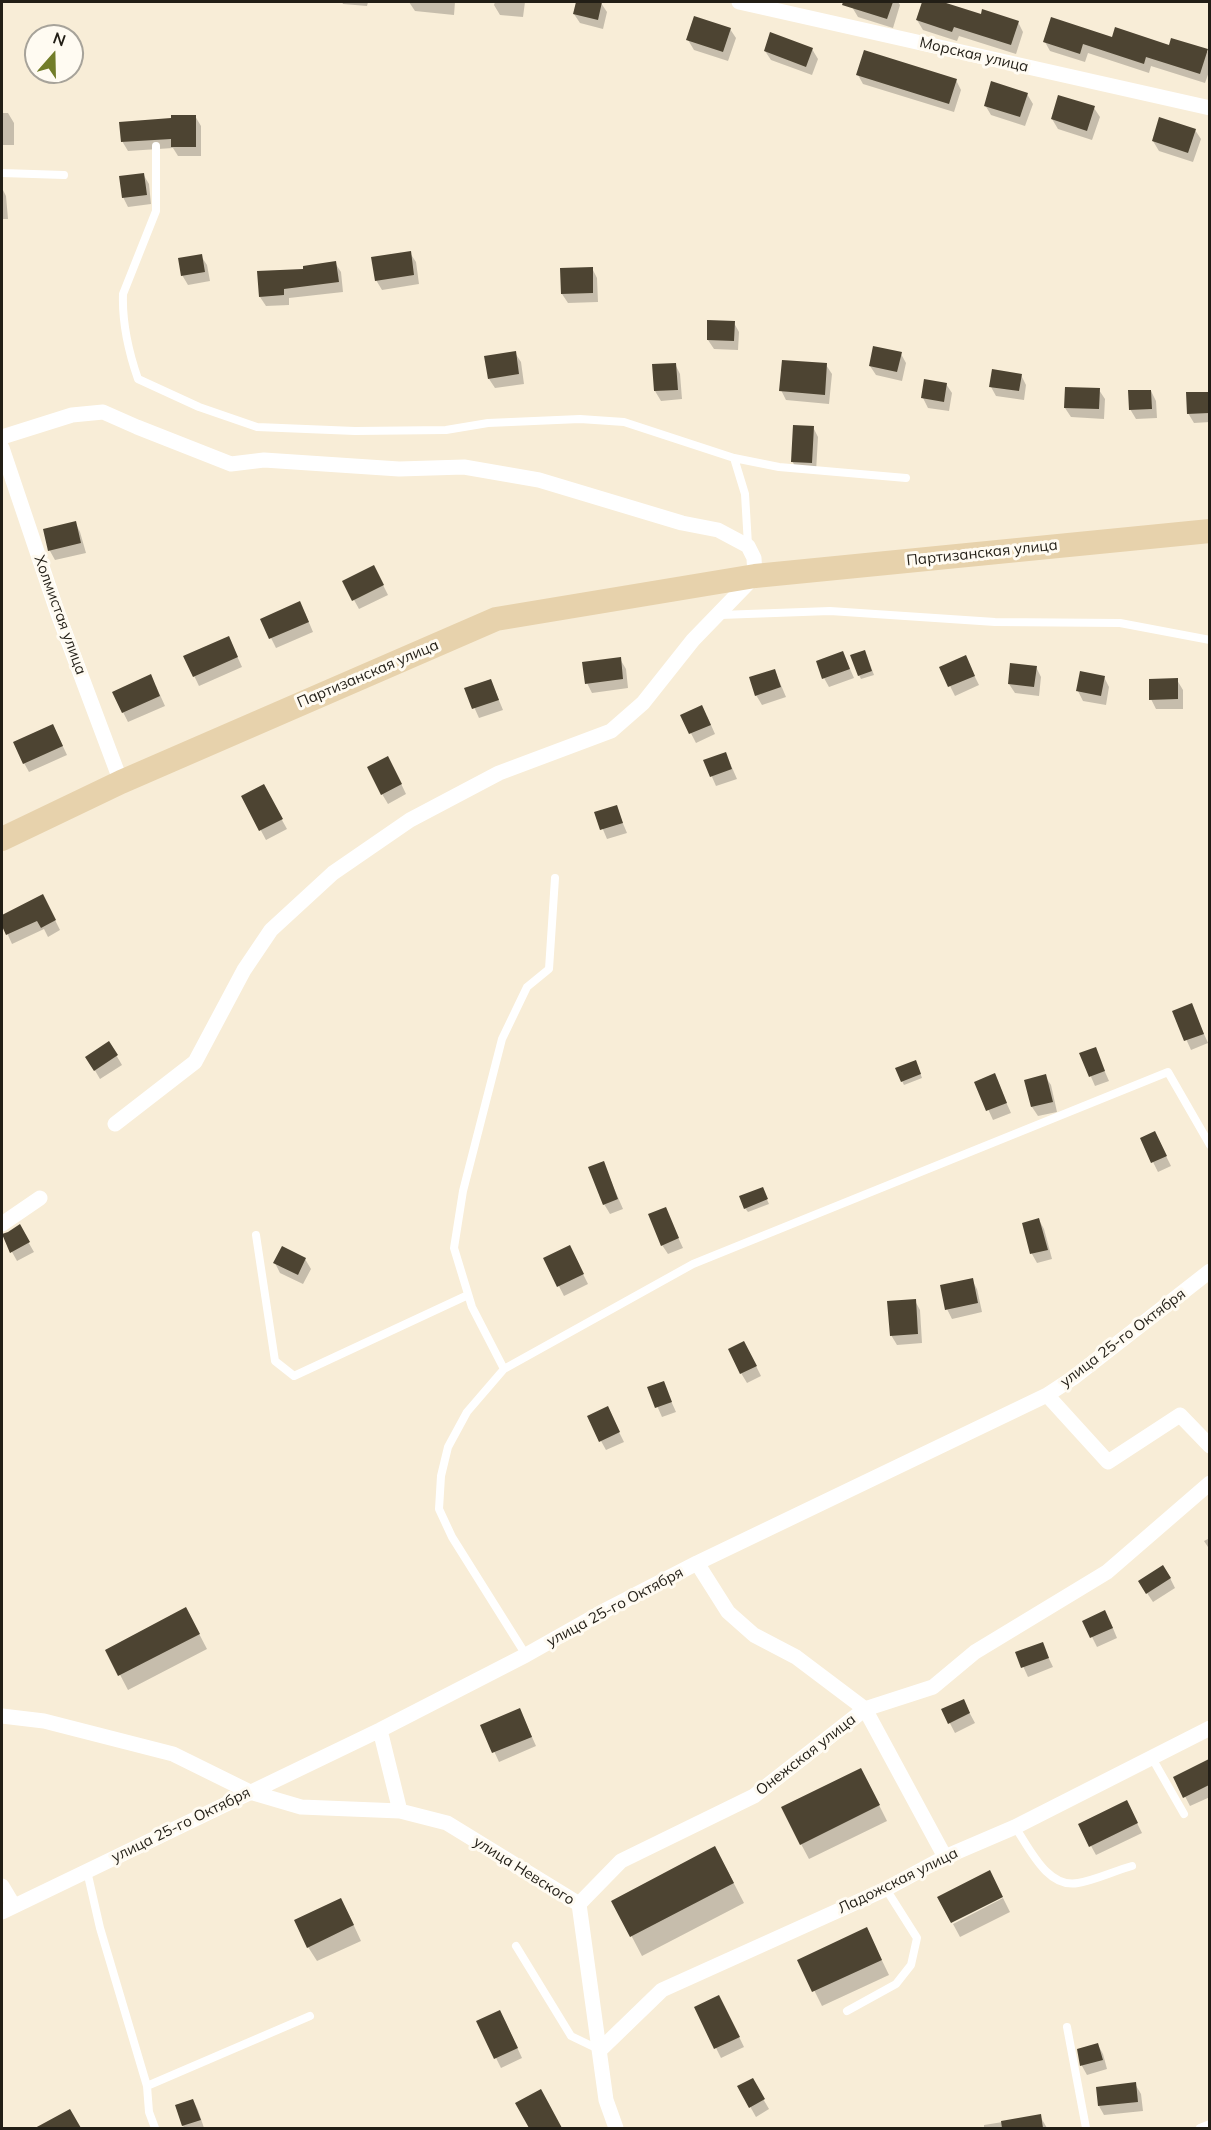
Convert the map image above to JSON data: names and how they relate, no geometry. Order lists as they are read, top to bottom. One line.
{"streets":{"main road":["Партизанская улица"],"street":["Морская улица","Холмистая улица","улица 25-го Октября","Онежская улица","улица Невского","Ладожская улица"]},"crossings":[["Партизанская улица","Холмистая улица"],["улица 25-го Октября","улица Невского"],["Онежская улица","улица Невского"],["улица Невского","Ладожская улица"]],"north":"top"}
